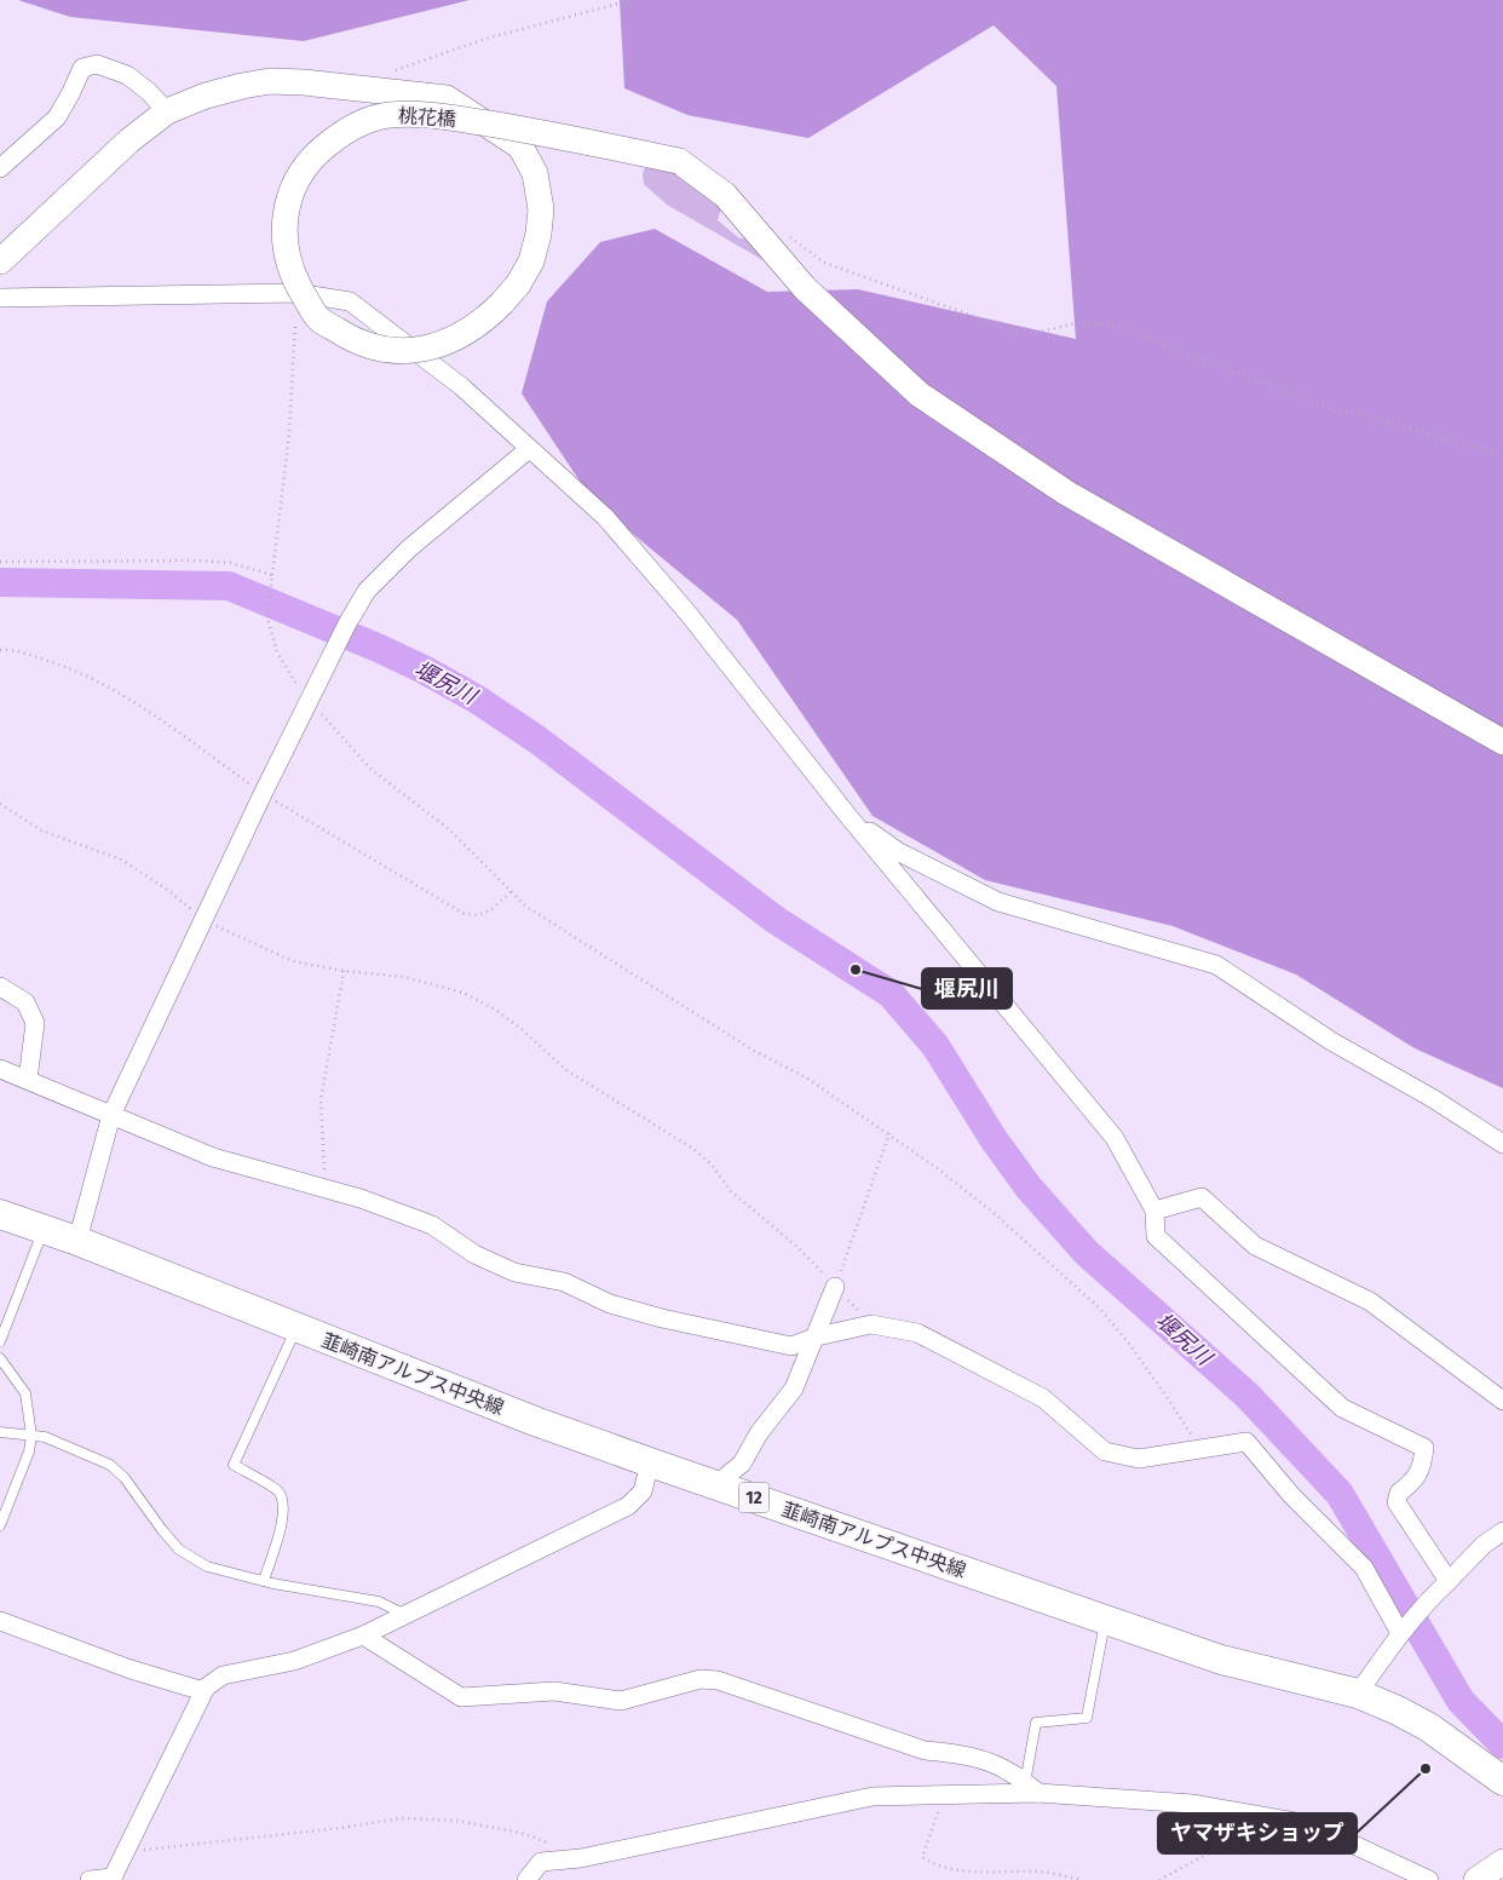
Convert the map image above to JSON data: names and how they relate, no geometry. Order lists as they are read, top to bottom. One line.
{"streets":{"main road":["韮崎南アルプス中央線","12"],"street":["桃花橋"]},"water":["堰尻川"],"places":["堰尻川","ヤマザキショップ"]}
